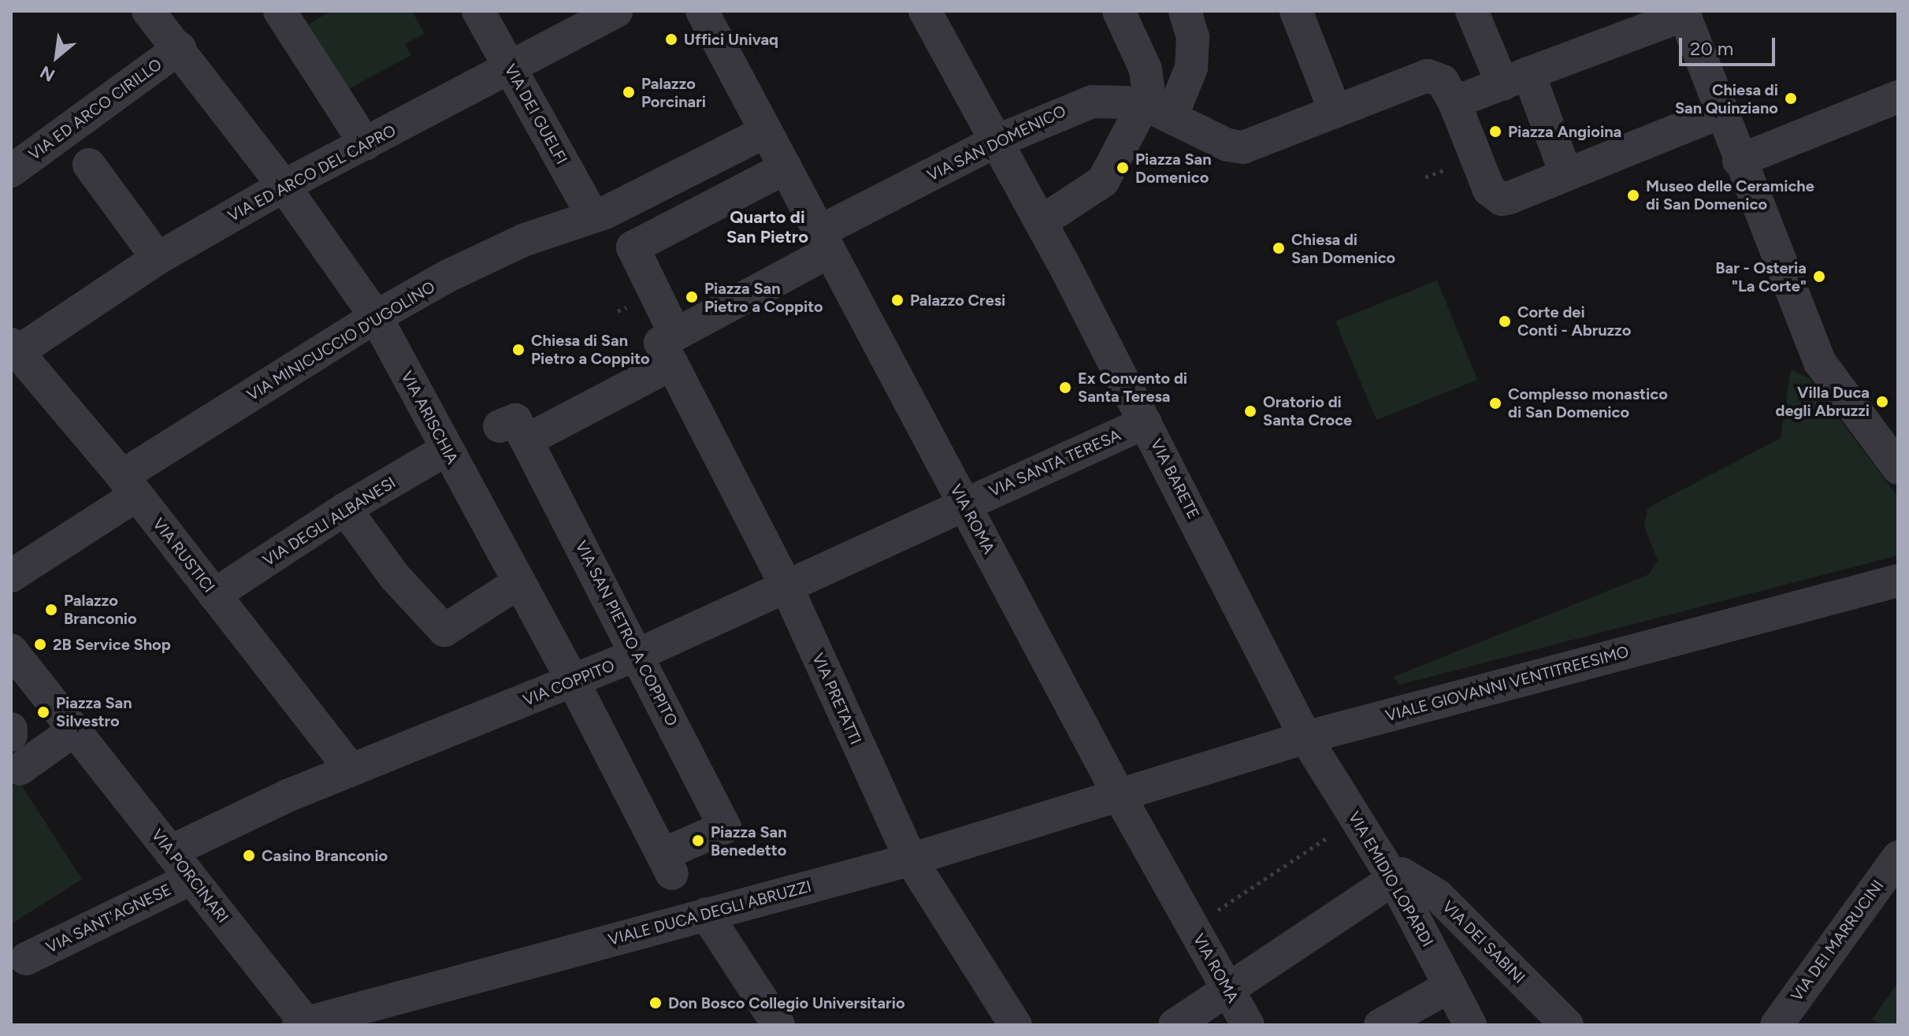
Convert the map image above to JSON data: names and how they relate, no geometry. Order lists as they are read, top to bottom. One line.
{"streets":{"street":["VIA ED ARCO CIRILLO","VIA DEI GUELFI","VIA SAN DOMENICO","VIA ED ARCO DEL CAPRO","VIA MINICUCCIO D'UGOLINO","VIA ARISCHIA","VIA SANTA TERESA","VIA BARETE","VIA ROMA","VIA DEGLI ALBANESI","VIA RUSTICI","VIA SAN PIETRO A COPPITO","VIA COPPITO","VIALE GIOVANNI VENTITREESIMO","VIA PRETATTI","VIA PORCINARI","VIA EMIDIO LOPARDI","VIALE DUCA DEGLI ABRUZZI","VIA SANT'AGNESE","VIA DEI MARRUCINI","VIA DEI SABINI"]},"crossings":[["VIA ED ARCO CIRILLO","VIA ARISCHIA"],["VIA DEI GUELFI","VIA ED ARCO DEL CAPRO"],["VIA DEI GUELFI","VIA MINICUCCIO D'UGOLINO"],["VIA SAN DOMENICO","VIA BARETE"],["VIA SAN DOMENICO","VIA ROMA"],["VIA ED ARCO DEL CAPRO","VIA ARISCHIA"],["VIA ED ARCO DEL CAPRO","VIA RUSTICI"],["VIA MINICUCCIO D'UGOLINO","VIA ARISCHIA"],["VIA MINICUCCIO D'UGOLINO","VIA RUSTICI"],["VIA ARISCHIA","VIA DEGLI ALBANESI"],["VIA ARISCHIA","VIA SAN PIETRO A COPPITO"],["VIA ARISCHIA","VIA COPPITO"],["VIA SANTA TERESA","VIA BARETE"],["VIA SANTA TERESA","VIA ROMA"],["VIA SANTA TERESA","VIA COPPITO"],["VIA BARETE","VIALE GIOVANNI VENTITREESIMO"],["VIA BARETE","VIA EMIDIO LOPARDI"],["VIA ROMA","VIA COPPITO"],["VIA ROMA","VIALE GIOVANNI VENTITREESIMO"],["VIA ROMA","VIALE DUCA DEGLI ABRUZZI"],["VIA DEGLI ALBANESI","VIA RUSTICI"],["VIA RUSTICI","VIA COPPITO"],["VIA SAN PIETRO A COPPITO","VIA COPPITO"],["VIA SAN PIETRO A COPPITO","VIA PRETATTI"],["VIA COPPITO","VIA PRETATTI"],["VIA COPPITO","VIA PORCINARI"],["VIALE GIOVANNI VENTITREESIMO","VIA EMIDIO LOPARDI"],["VIALE GIOVANNI VENTITREESIMO","VIALE DUCA DEGLI ABRUZZI"],["VIA PRETATTI","VIALE DUCA DEGLI ABRUZZI"],["VIA PORCINARI","VIALE DUCA DEGLI ABRUZZI"],["VIA PORCINARI","VIA SANT'AGNESE"],["VIA EMIDIO LOPARDI","VIA DEI SABINI"]],"districts":["Quarto di San Pietro"],"places":["Uffici Univaq","Palazzo Porcinari","Chiesa di San Quinziano","Piazza Angioina","Piazza San Domenico","Museo delle Ceramiche di San Domenico","Chiesa di San Domenico","Bar - Osteria \"La Corte\"","Piazza San Pietro a Coppito","Palazzo Cresi","Corte dei Conti - Abruzzo","Chiesa di San Pietro a Coppito","Ex Convento di Santa Teresa","Villa Duca degli Abruzzi","Complesso monastico di San Domenico","Oratorio di Santa Croce","Palazzo Branconio","2B Service Shop","Piazza San Silvestro","Piazza San Benedetto","Casino Branconio","Don Bosco Collegio Universitario"],"scale_bar":"20 m","north":"bottom left"}
